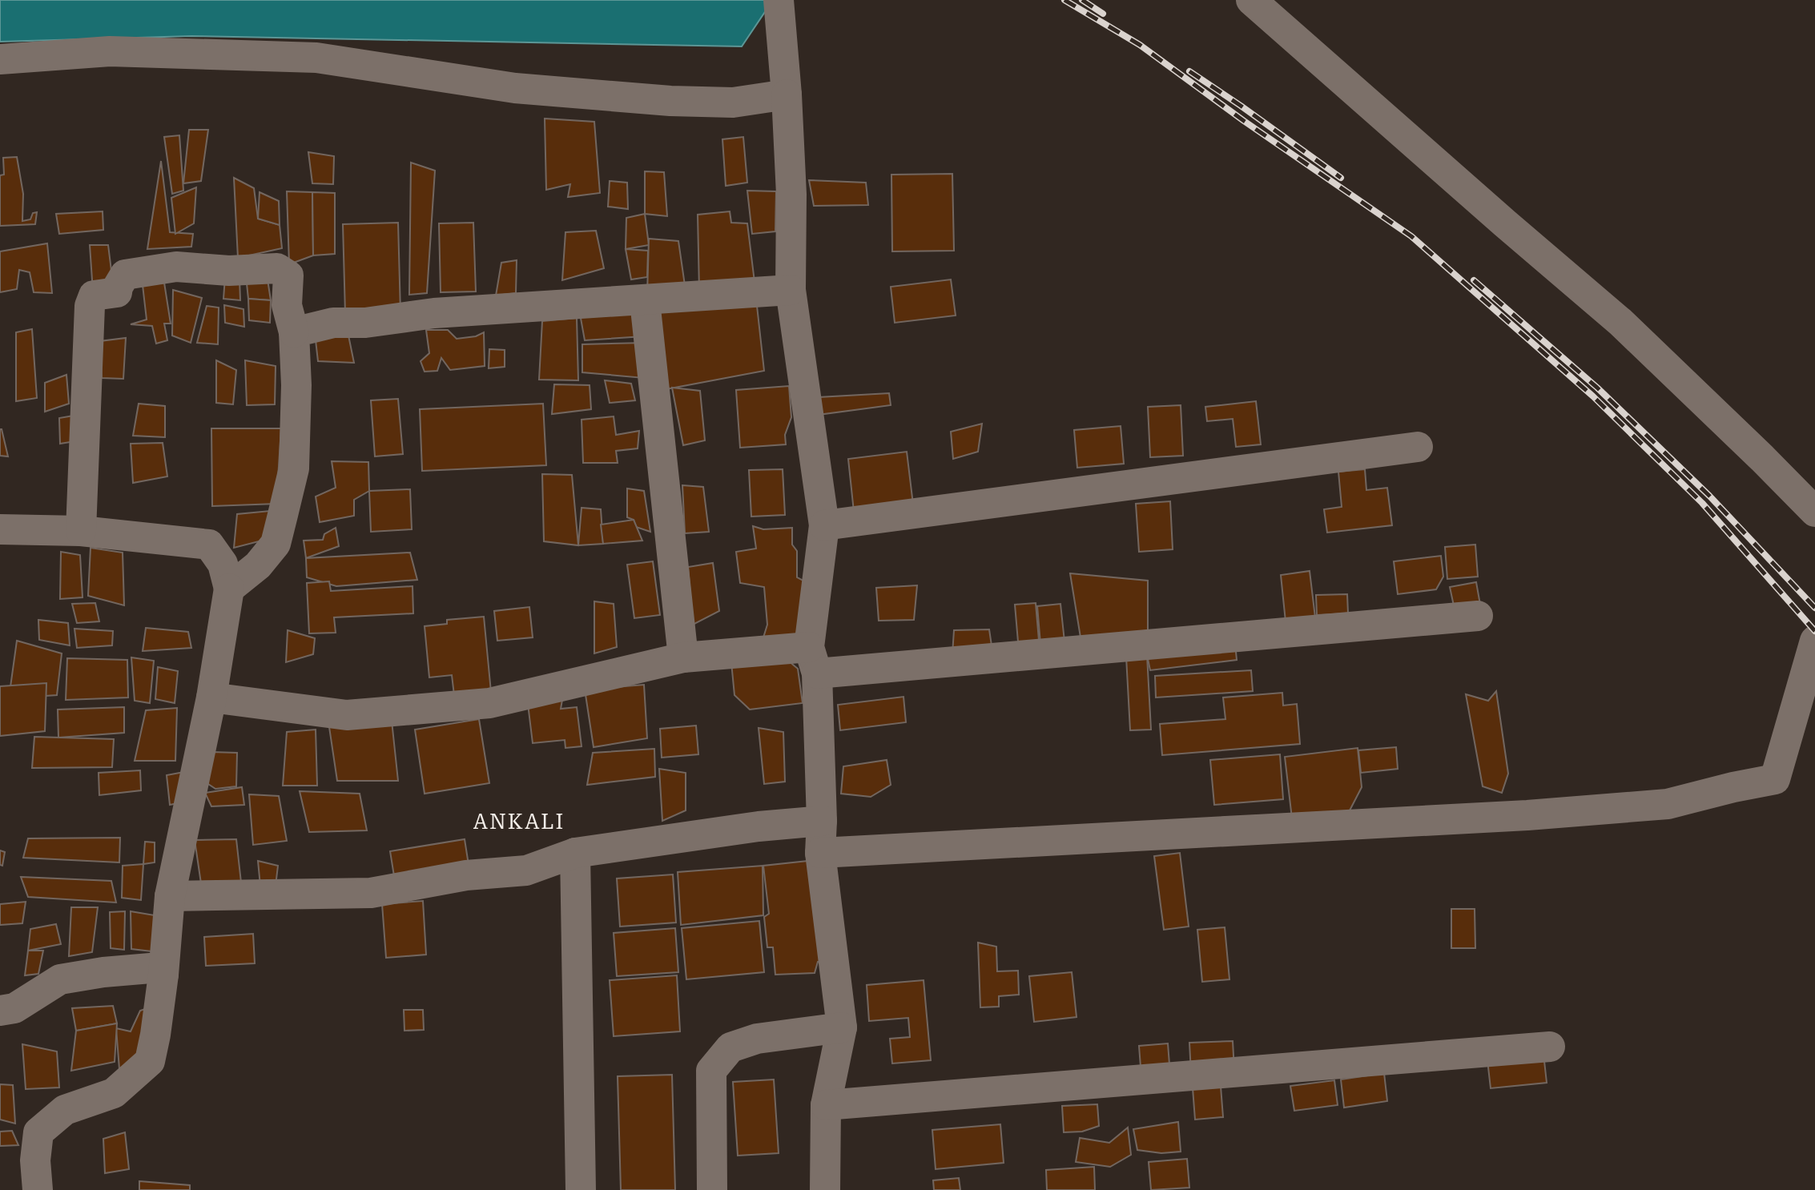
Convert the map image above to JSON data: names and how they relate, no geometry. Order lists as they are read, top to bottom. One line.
{"districts":["ANKALI"]}
